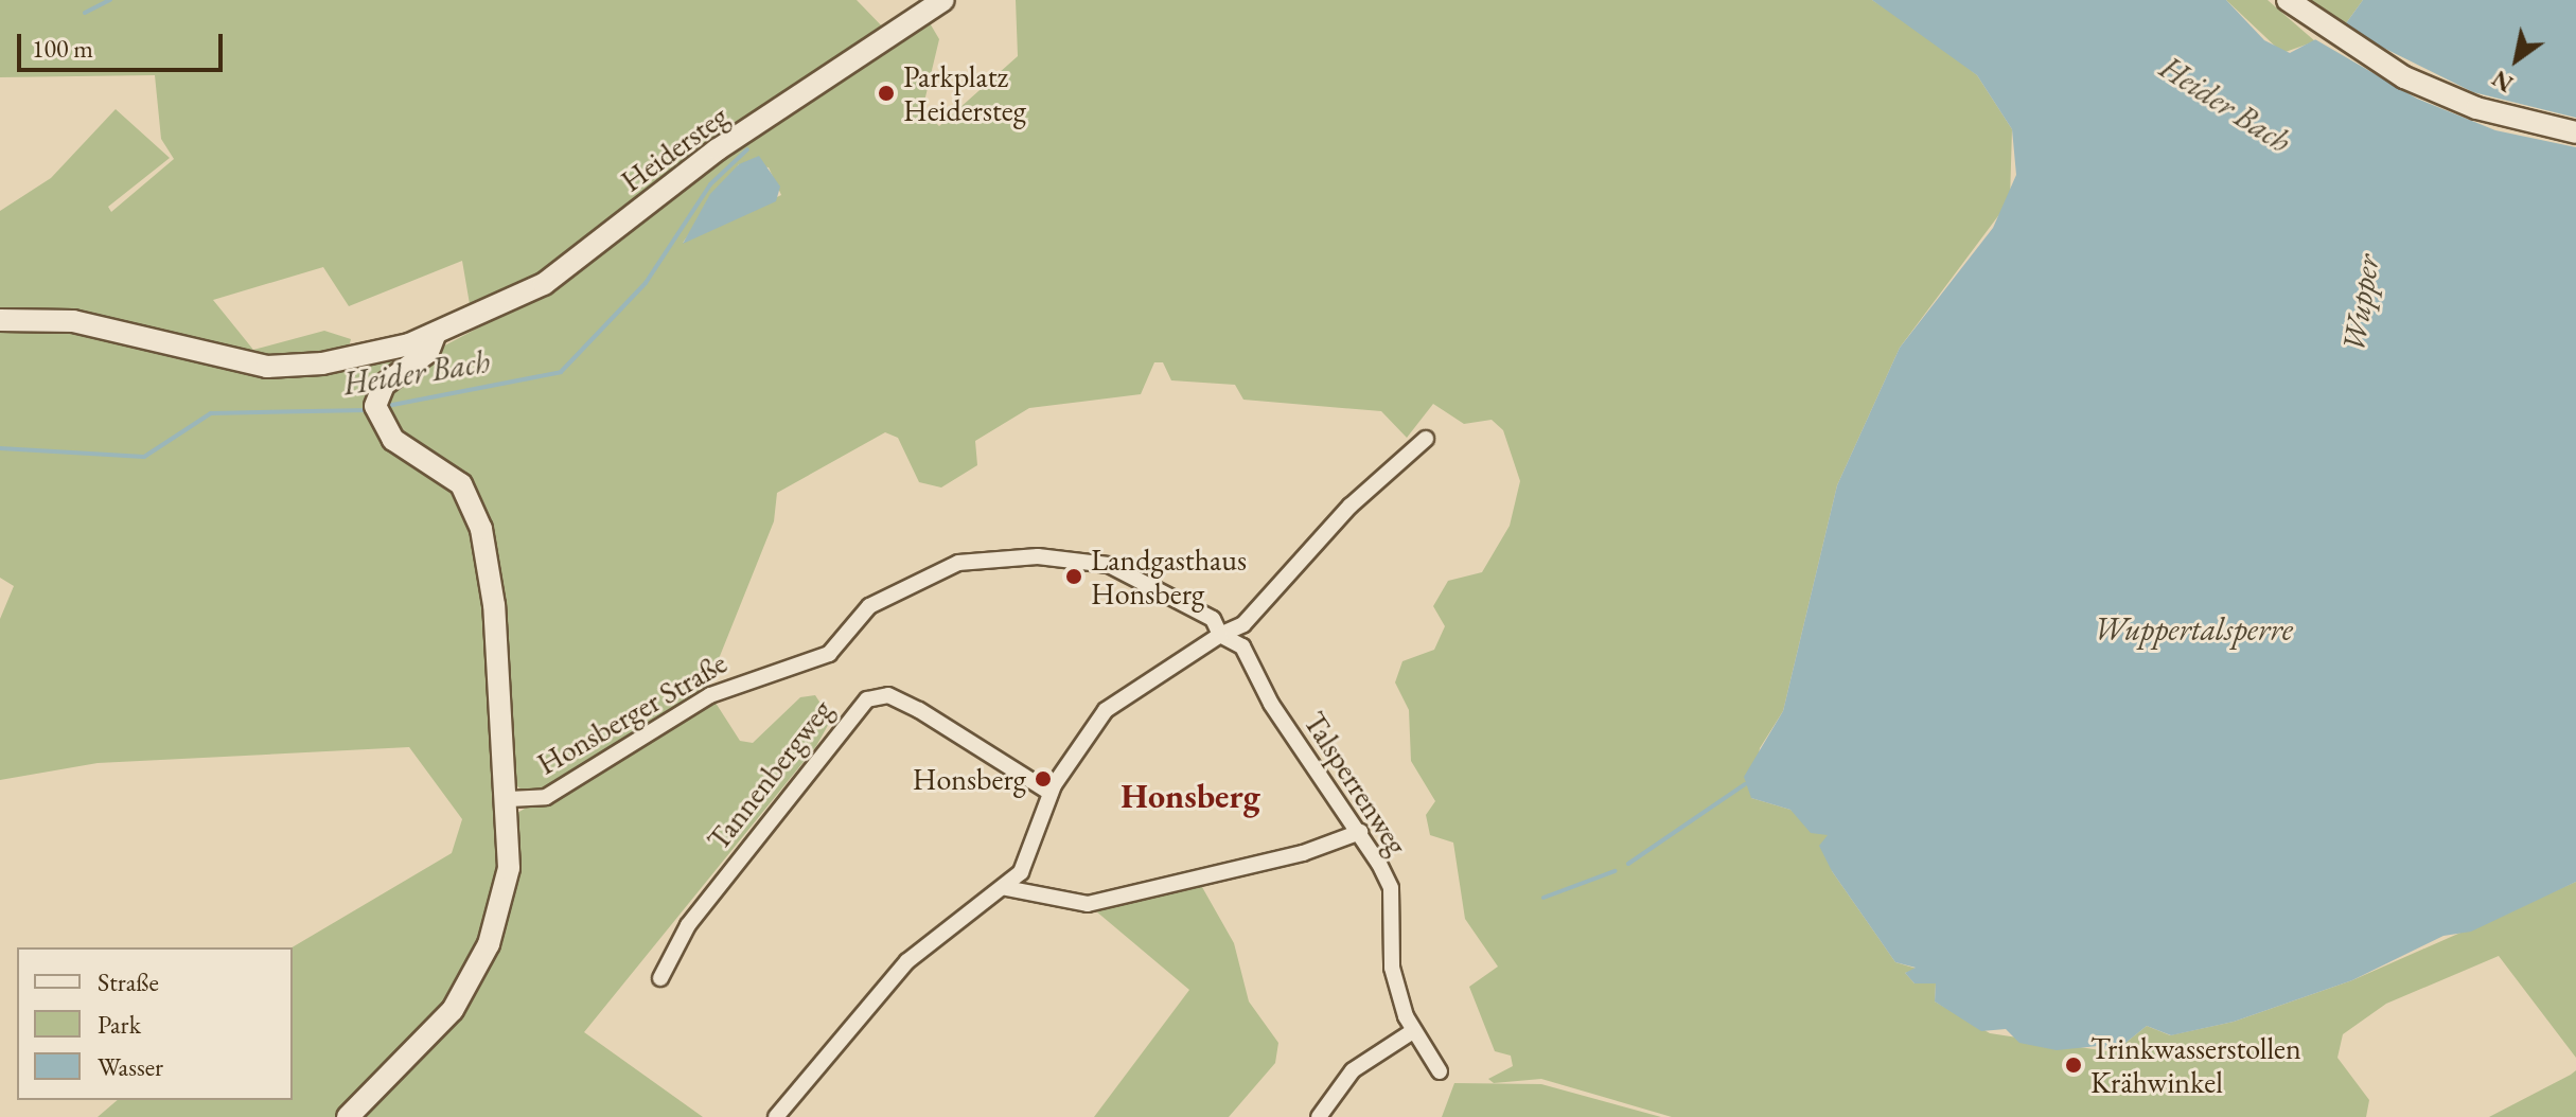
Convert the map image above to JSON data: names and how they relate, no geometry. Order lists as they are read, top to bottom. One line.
{"streets":{"main road":["Heidersteg"],"street":["Honsberger Straße","Tannenbergweg","Talsperrenweg"]},"crossings":[["Honsberger Straße","Talsperrenweg"]],"districts":["Honsberg"],"water":["Heider Bach","Wupper","Wuppertalsperre"],"places":["Parkplatz Heidersteg","Landgasthaus Honsberg","Honsberg","Trinkwasserstollen Krähwinkel"],"legend":["Straße","Park","Wasser"],"scale_bar":"100 m","north":"bottom left"}
